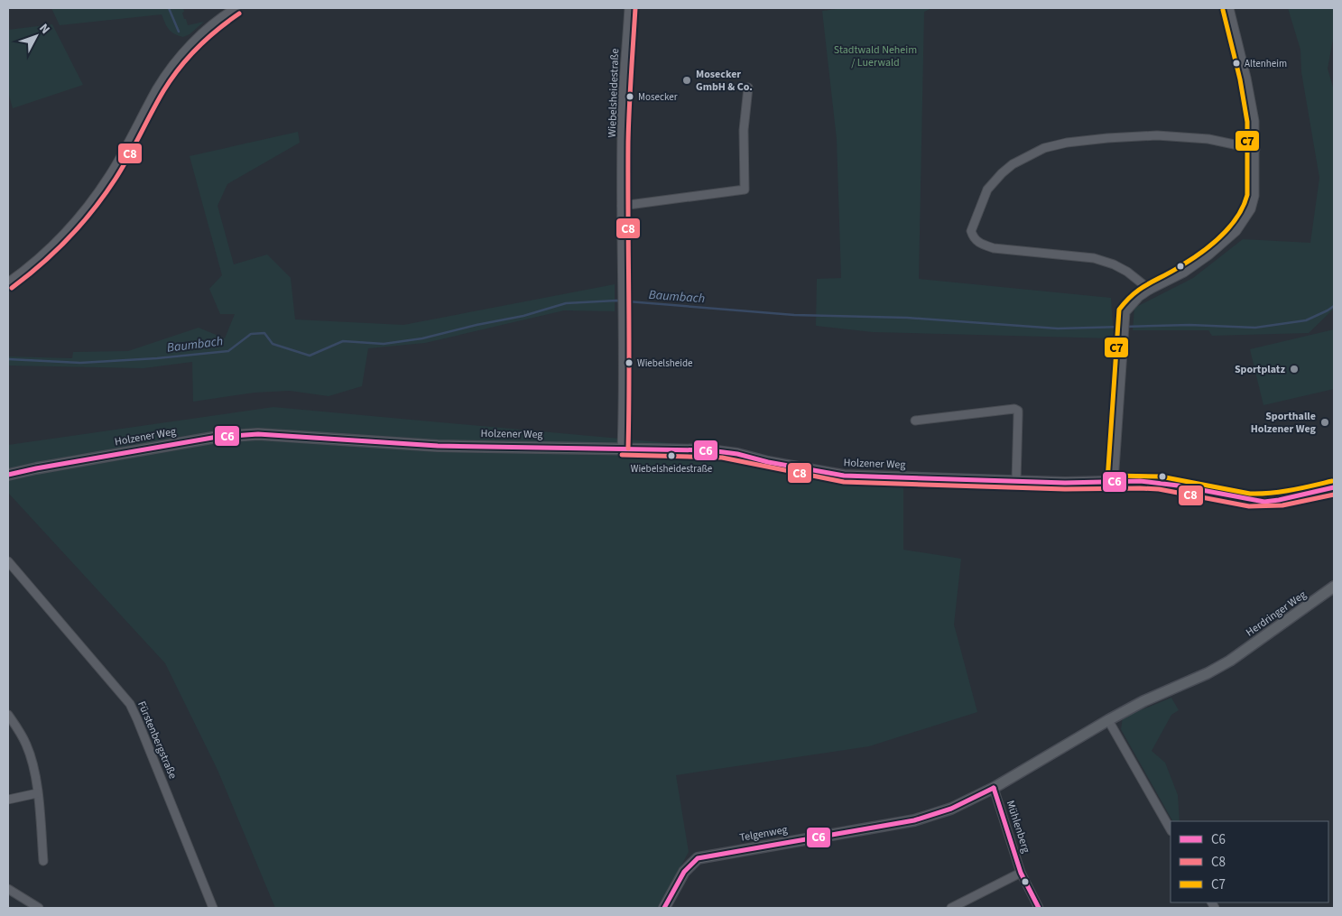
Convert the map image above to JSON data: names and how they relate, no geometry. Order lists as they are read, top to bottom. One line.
{"streets":{"main road":["Holzener Weg","Herdringer Weg","Telgenweg"],"street":["Wiebelsheidestraße","Fürstenbergstraße","Mühlenberg"]},"crossings":[["Wiebelsheidestraße","Holzener Weg"],["Herdringer Weg","Mühlenberg"],["Herdringer Weg","Telgenweg"],["Mühlenberg","Telgenweg"]],"water":["Baumbach"],"parks":["Stadtwald Neheim / Luerwald"],"places":["Altenheim","Mosecker GmbH & Co.","Mosecker","Wiebelsheide","Sportplatz","Sporthalle Holzener Weg","Wiebelsheidestraße"],"lines":["transit line C8","transit line C7","transit line C6"],"legend":["C6","C8","C7"],"north":"top right"}
